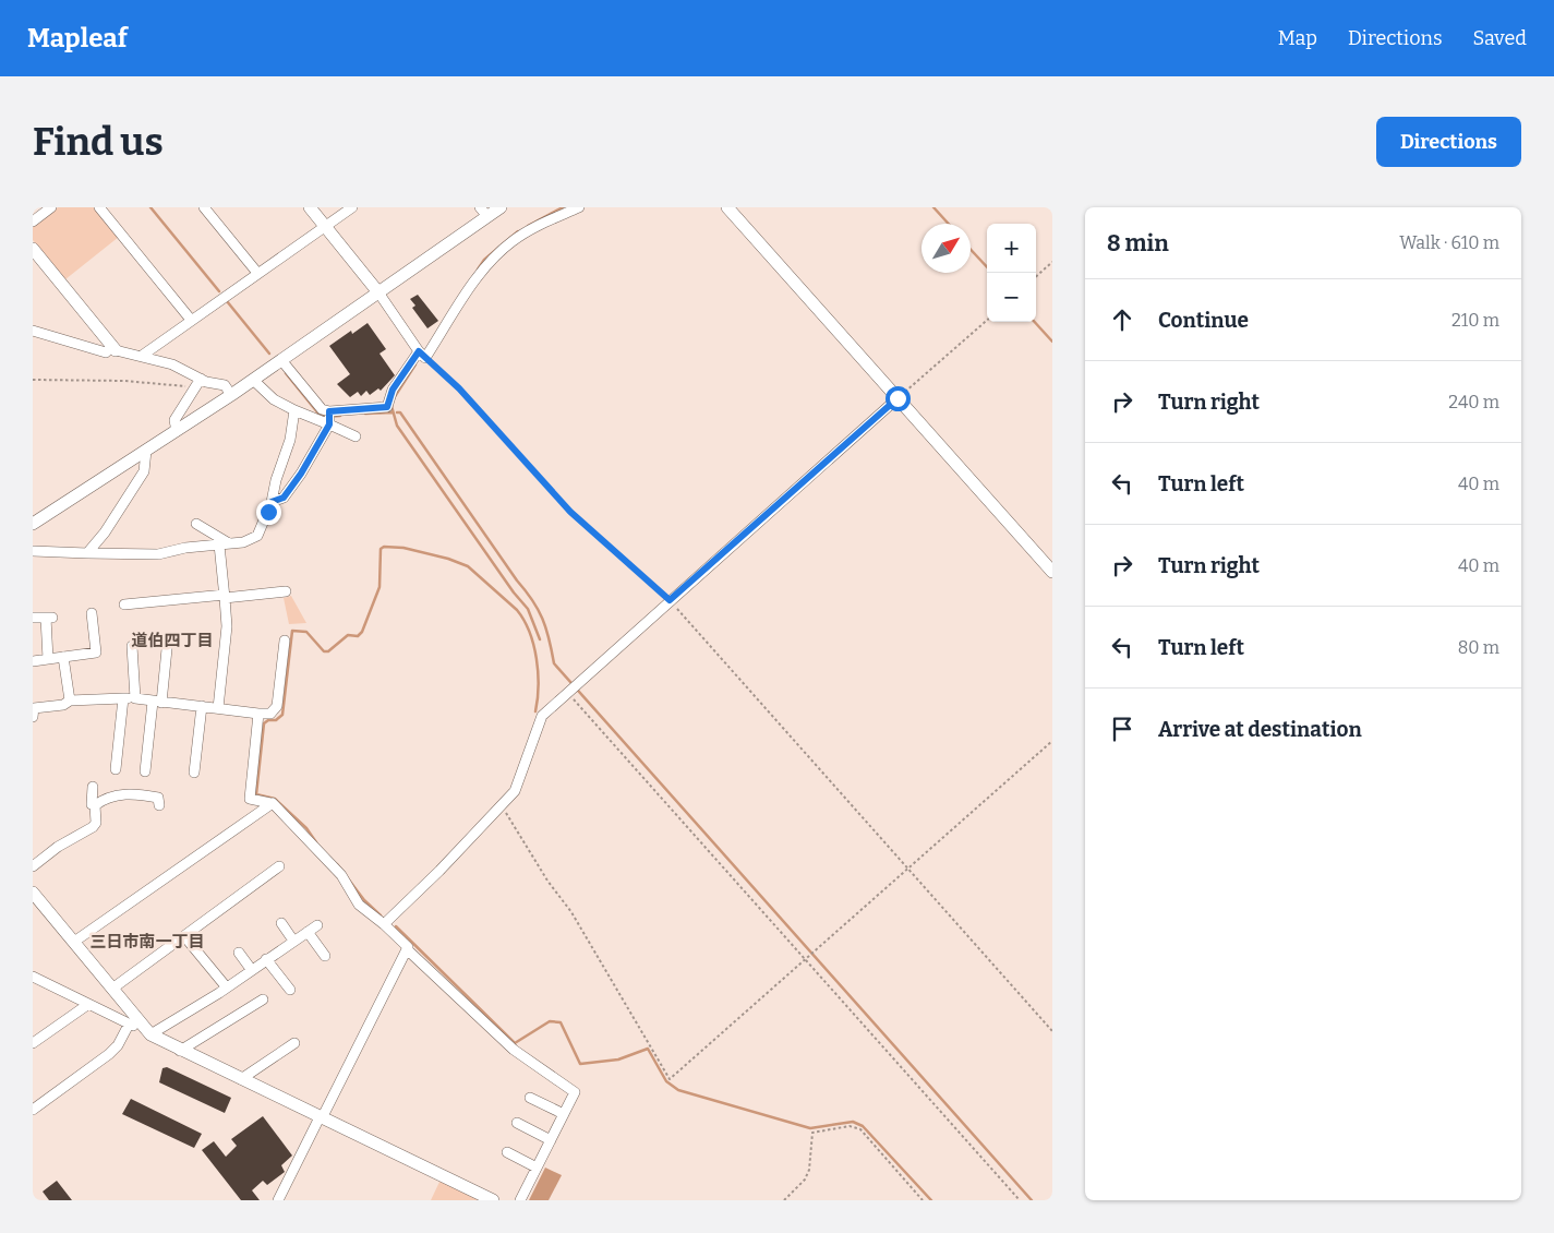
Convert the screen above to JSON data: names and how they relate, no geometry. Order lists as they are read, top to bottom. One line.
{"districts":["道伯四丁目","三日市南一丁目"],"north":"top right","page":{"header":"Mapleaf","nav":["Map","Directions","Saved"],"buttons":"Directions","title":"Find us","heading":["8 min","Walk · 610 m"],"map_buttons":["+","−"],"list":[["Continue","210 m"],["Turn right","240 m"],["Turn left","40 m"],["Turn right","40 m"],["Turn left","80 m"],"Arrive at destination"]}}
